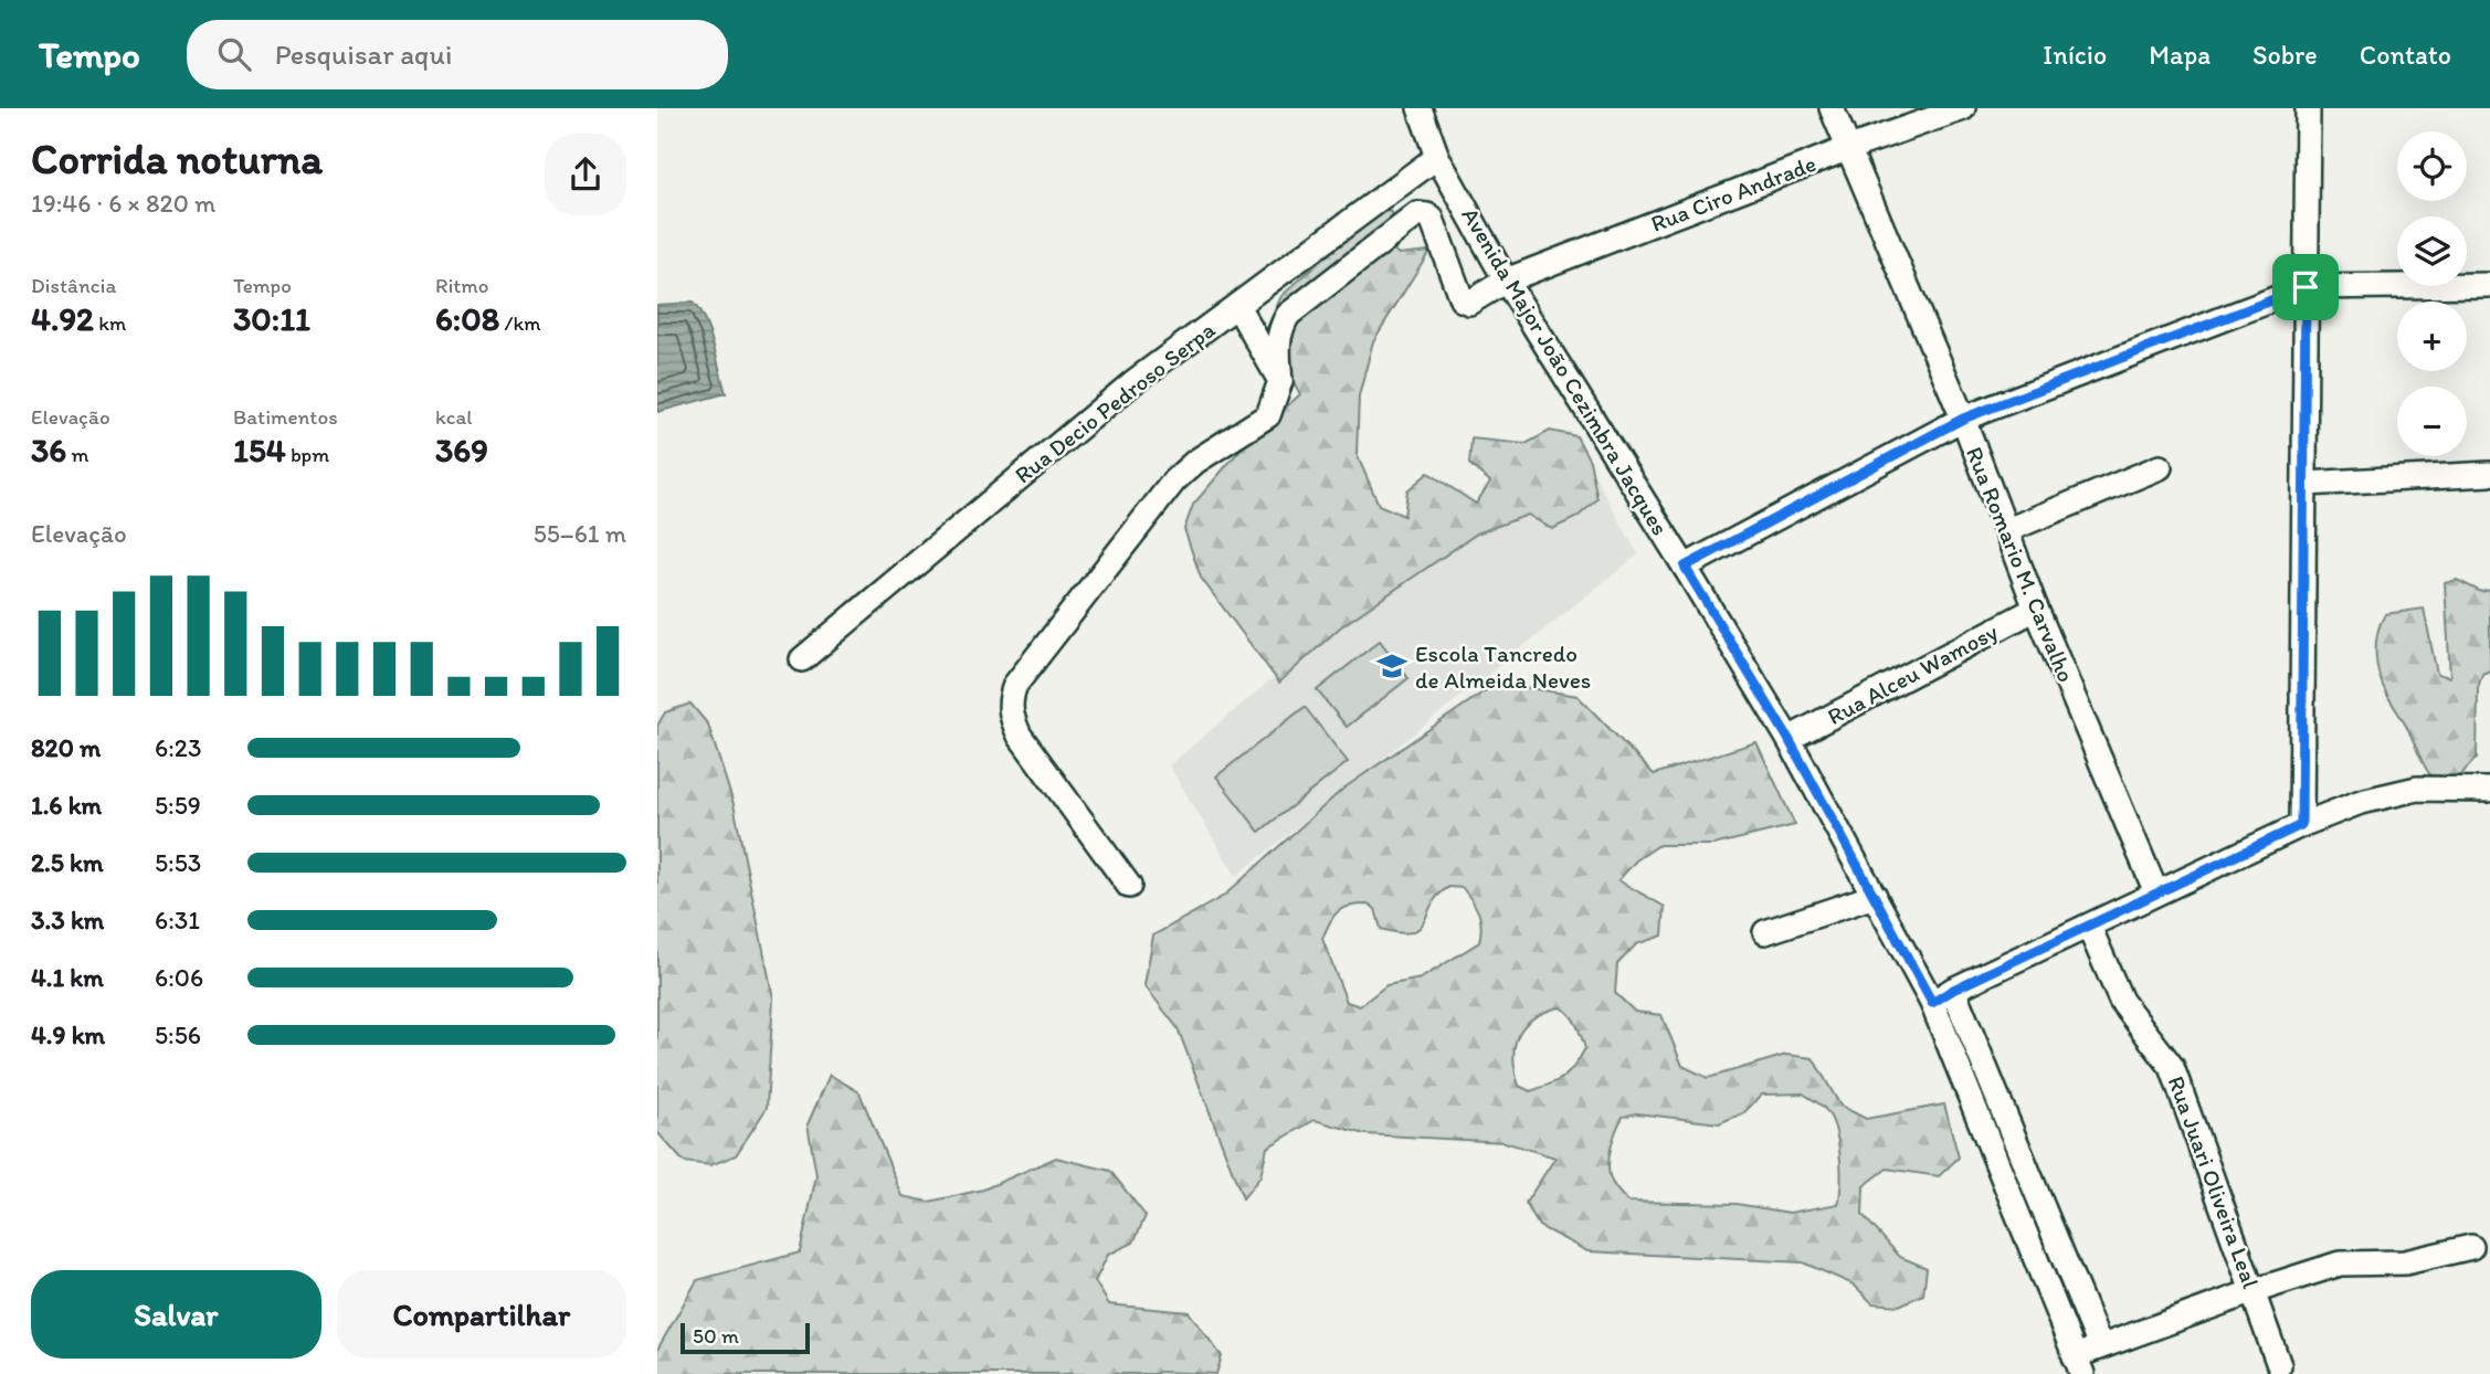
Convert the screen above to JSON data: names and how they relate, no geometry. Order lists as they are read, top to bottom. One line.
{"streets":{"street":["Rua Ciro Andrade","Avenida Major João Cezimbra Jacques","Rua Decio Pedroso Serpa","Rua Romario M. Carvalho","Rua Alceu Wamosy","Rua Juari Oliveira Leal"]},"crossings":[["Rua Ciro Andrade","Avenida Major João Cezimbra Jacques"],["Rua Ciro Andrade","Rua Romario M. Carvalho"],["Avenida Major João Cezimbra Jacques","Rua Decio Pedroso Serpa"],["Avenida Major João Cezimbra Jacques","Rua Alceu Wamosy"],["Rua Romario M. Carvalho","Rua Alceu Wamosy"]],"places":{"school or university":["Escola Tancredo de Almeida Neves"]},"scale_bar":"50 m","page":{"header":"Tempo","search":"Pesquisar aqui","nav":["Início","Mapa","Sobre","Contato"],"heading":["Corrida noturna","19:46 · 6 × 820 m"],"map_buttons":["+","−"],"stats":[["Distância","4.92 km"],["Tempo","30:11"],["Ritmo","6:08 /km"],["Elevação","36 m"],["Batimentos","154 bpm"],["kcal","369"]],"chart":["Elevação","55–61 m"],"list":[{"name":"820 m","note":"6:23"},{"name":"1.6 km","note":"5:59"},{"name":"2.5 km","note":"5:53"},{"name":"3.3 km","note":"6:31"},{"name":"4.1 km","note":"6:06"},{"name":"4.9 km","note":"5:56"}],"buttons":["Salvar","Compartilhar"],"scale":"50 m"}}
